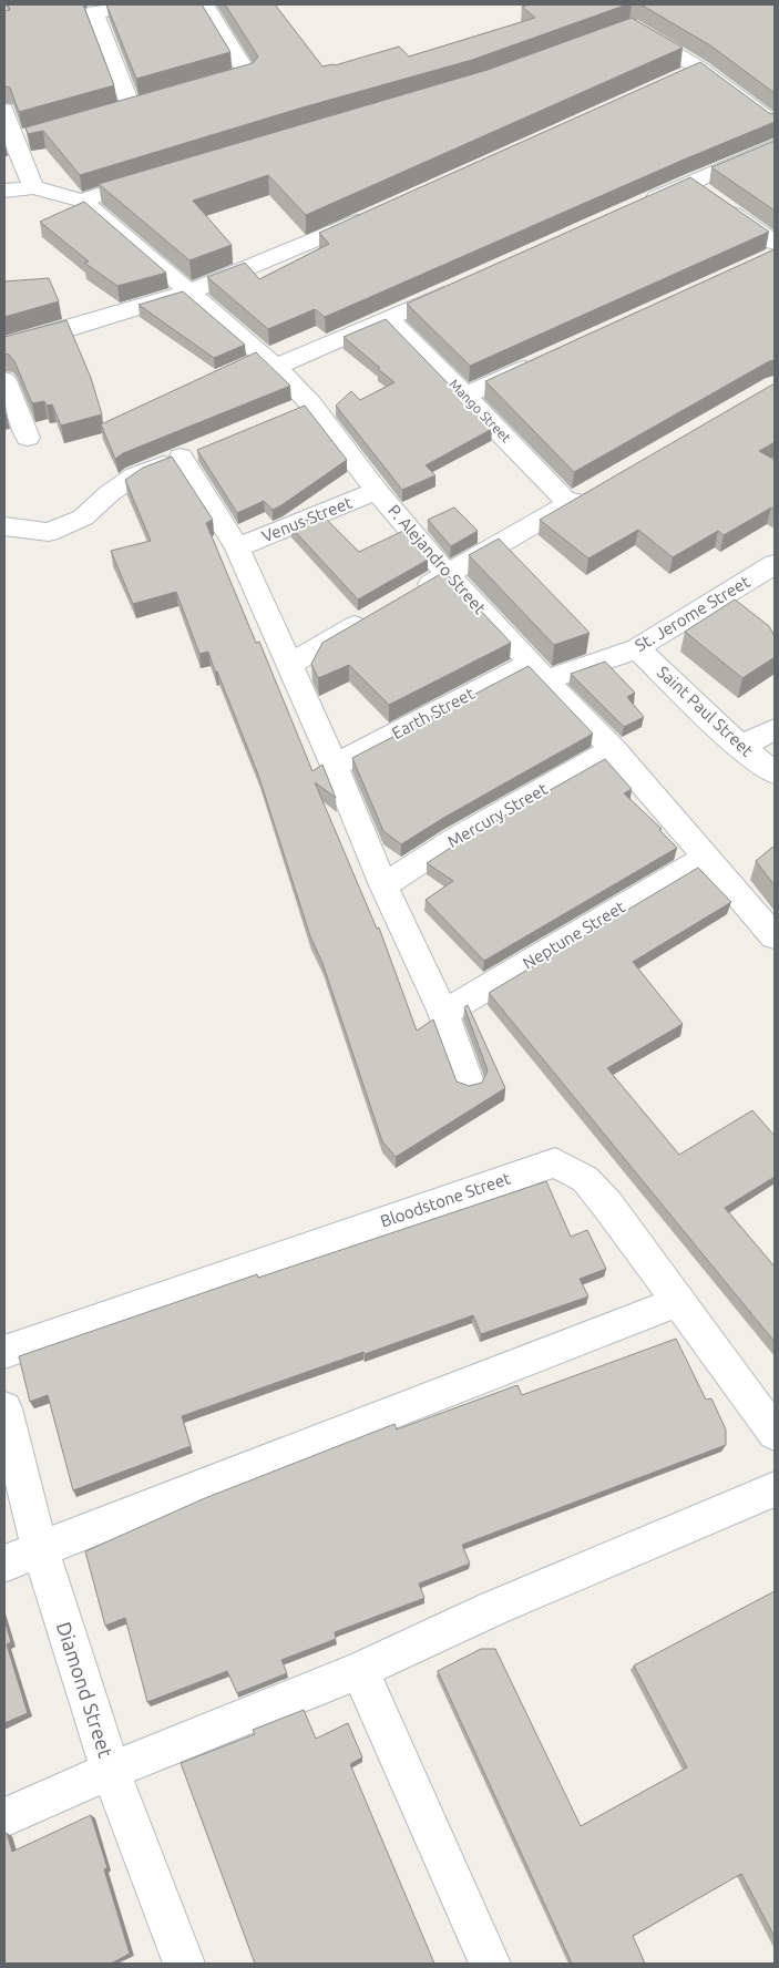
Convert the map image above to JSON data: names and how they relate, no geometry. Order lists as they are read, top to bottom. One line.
{"streets":{"street":["Mango Street","Venus Street","P. Alejandro Street","St. Jerome Street","Saint Paul Street","Earth Street","Mercury Street","Neptune Street","Bloodstone Street","Diamond Street"]},"crossings":[["Venus Street","P. Alejandro Street"],["P. Alejandro Street","St. Jerome Street"],["P. Alejandro Street","Earth Street"],["P. Alejandro Street","Mercury Street"],["P. Alejandro Street","Neptune Street"],["St. Jerome Street","Saint Paul Street"],["St. Jerome Street","Earth Street"]]}
